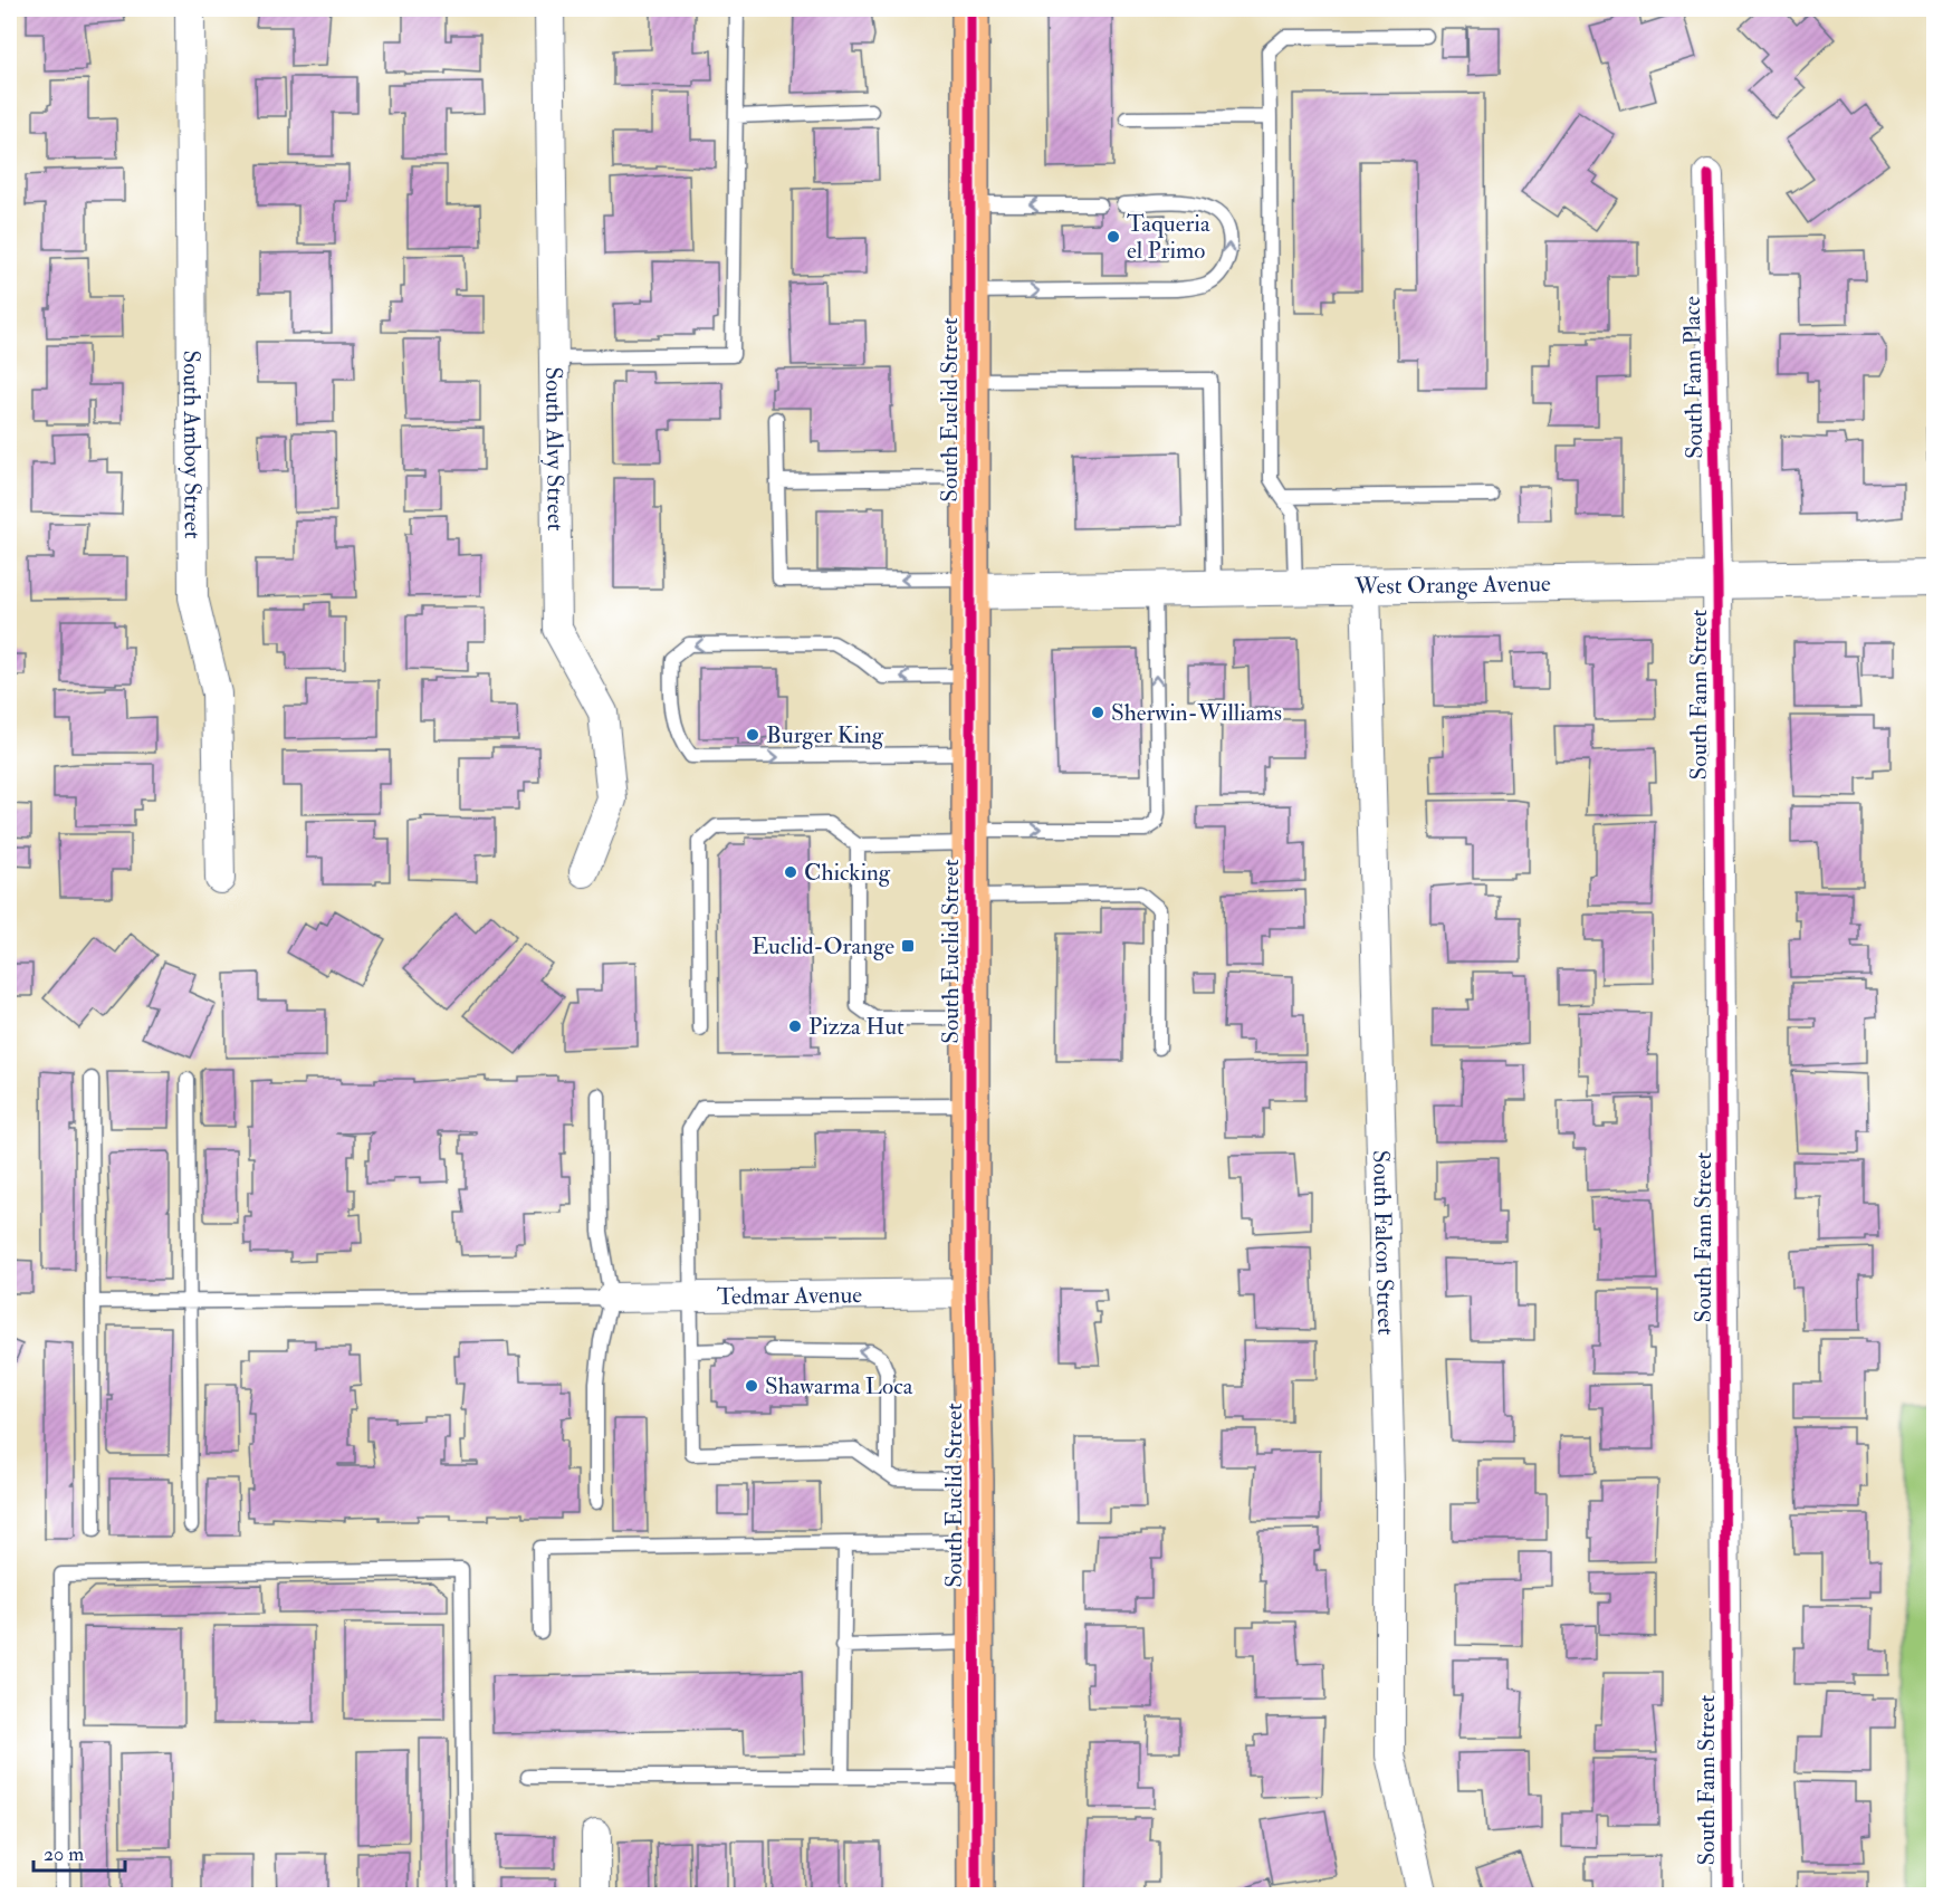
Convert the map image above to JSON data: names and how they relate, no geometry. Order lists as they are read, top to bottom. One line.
{"streets":{"main road":["South Euclid Street"],"street":["South Fann Place","South Amboy Street","South Alvy Street","West Orange Avenue","South Fann Street","South Falcon Street","Tedmar Avenue"]},"crossings":[["South Fann Place","West Orange Avenue"],["South Fann Place","South Fann Street"],["South Euclid Street","West Orange Avenue"],["South Euclid Street","Tedmar Avenue"],["West Orange Avenue","South Fann Street"],["West Orange Avenue","South Falcon Street"]],"places":{"other":["Taqueria el Primo","Sherwin-Williams","Burger King","Chicking","Pizza Hut","Shawarma Loca"],"transit":["Euclid-Orange"]},"scale_bar":"20 m"}
